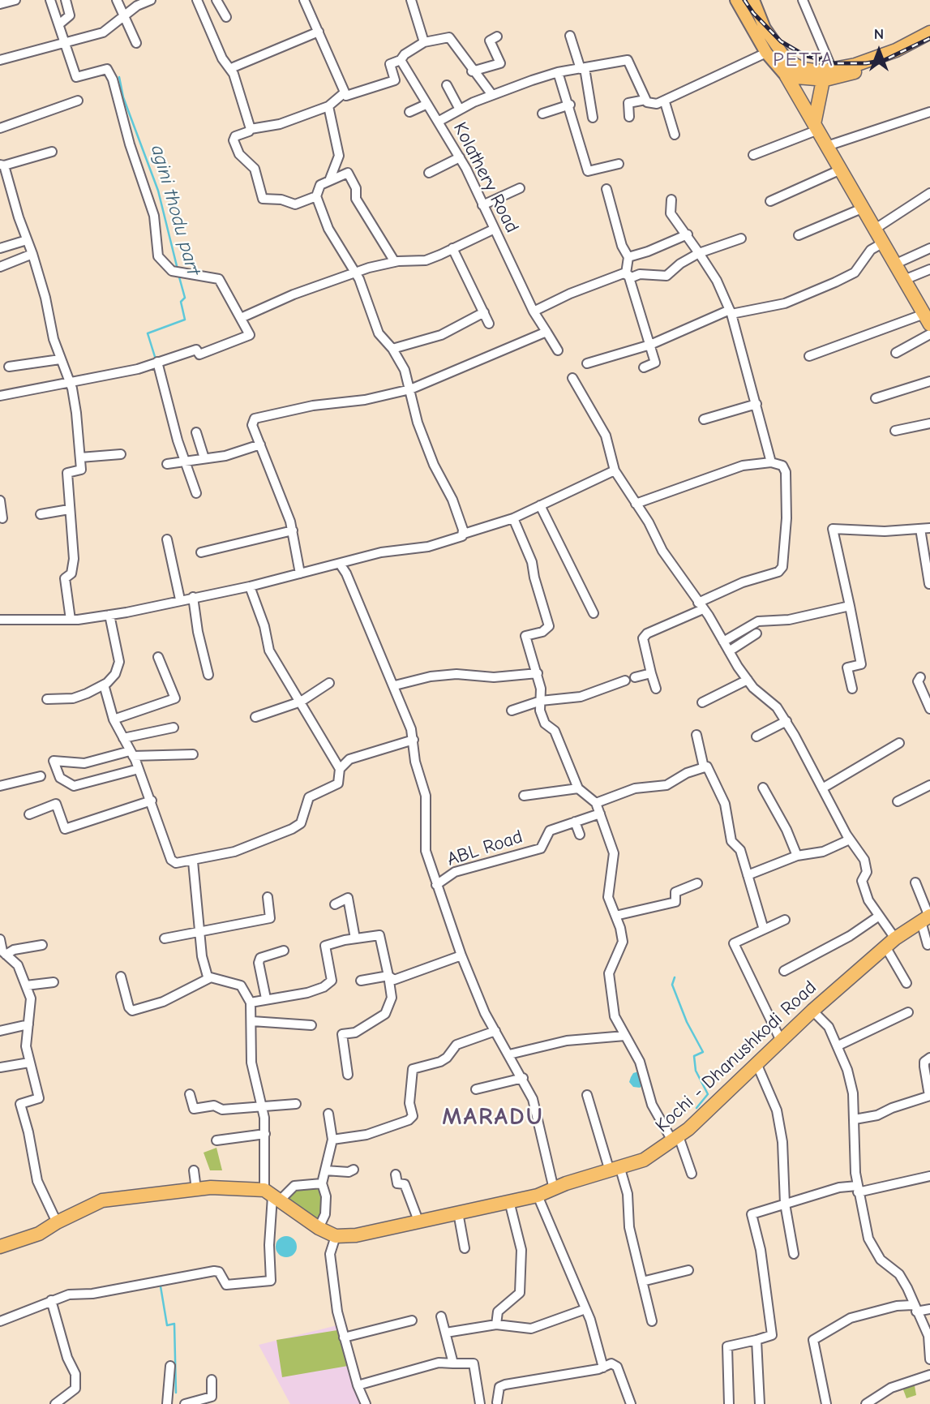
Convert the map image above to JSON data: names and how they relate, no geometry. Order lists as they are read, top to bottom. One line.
{"streets":{"highway":["Kochi - Dhanushkodi Road"],"street":["Kolathery Road","ABL Road"]},"districts":["PETTA","MARADU"],"water":["agini thodu part"],"north":"top"}
